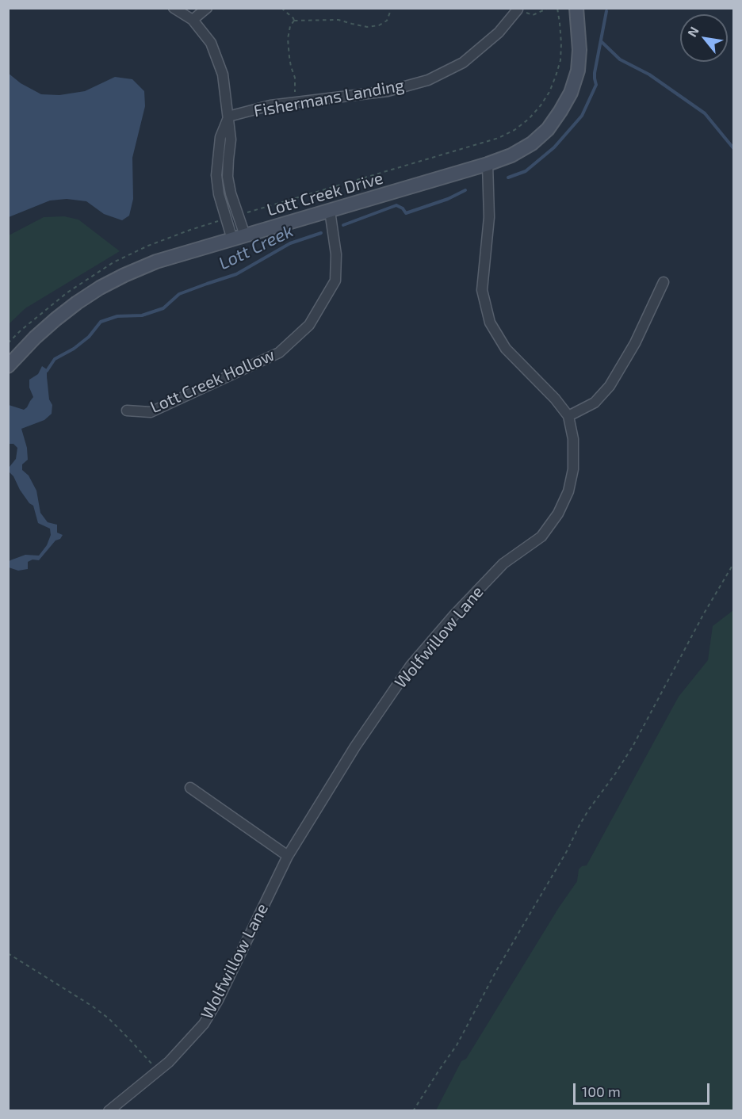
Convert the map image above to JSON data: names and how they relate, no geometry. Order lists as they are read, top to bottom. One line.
{"streets":{"street":["Fishermans Landing","Lott Creek Drive","Lott Creek Hollow","Wolfwillow Lane"]},"crossings":[["Lott Creek Drive","Lott Creek Hollow"],["Lott Creek Drive","Wolfwillow Lane"]],"water":["Lott Creek"],"scale_bar":"100 m","north":"top left"}
